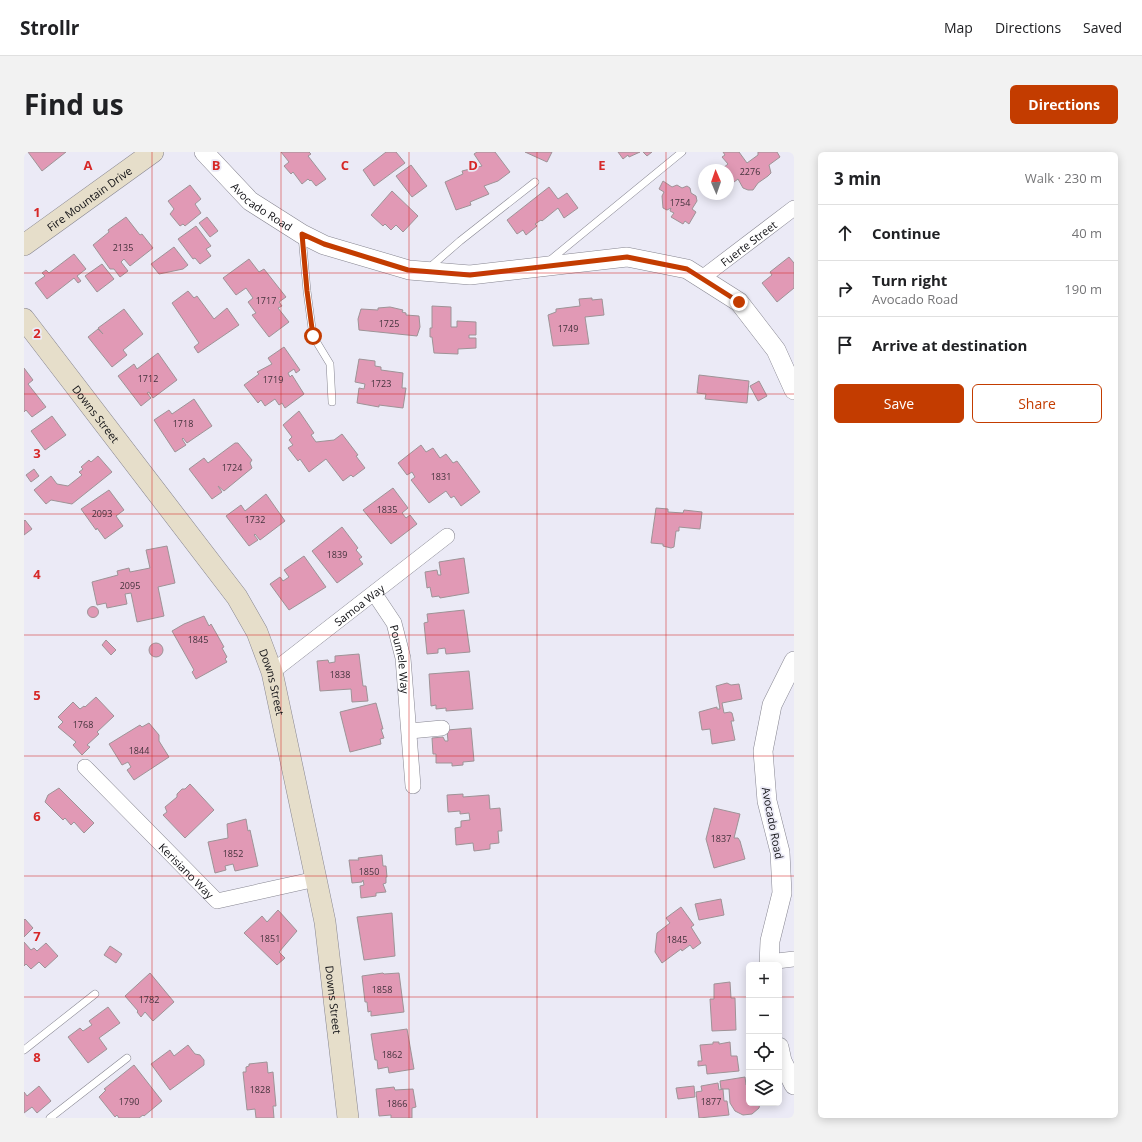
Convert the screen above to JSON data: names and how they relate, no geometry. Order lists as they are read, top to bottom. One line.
{"streets":{"main road":["Fire Mountain Drive","Downs Street"],"street":["Avocado Road","Fuerte Street","Samoa Way","Poumele Way","Kerisiano Way"]},"crossings":[["Avocado Road","Fuerte Street"],["Downs Street","Samoa Way"],["Downs Street","Kerisiano Way"],["Samoa Way","Poumele Way"]],"house_numbers":["2276","1754","2135","1717","1725","1749","1712","1719","1723","1718","1724","1831","1835","2093","1732","1839","2095","1845","1838","1768","1844","1837","1852","1850","1851","1845","1858","1782","1862","1828","1790","1877","1866"],"north":"top","page":{"header":"Strollr","nav":["Map","Directions","Saved"],"title":"Find us","buttons":["Directions",["Save","Share"]],"heading":["3 min","Walk · 230 m"],"list":[["Continue","40 m"],["Turn right","Avocado Road","190 m"],"Arrive at destination"],"map_buttons":["+","−"]},"grid":{"columns":["A","B","C","D","E"],"rows":["1","2","3","4","5","6","7","8"]}}
